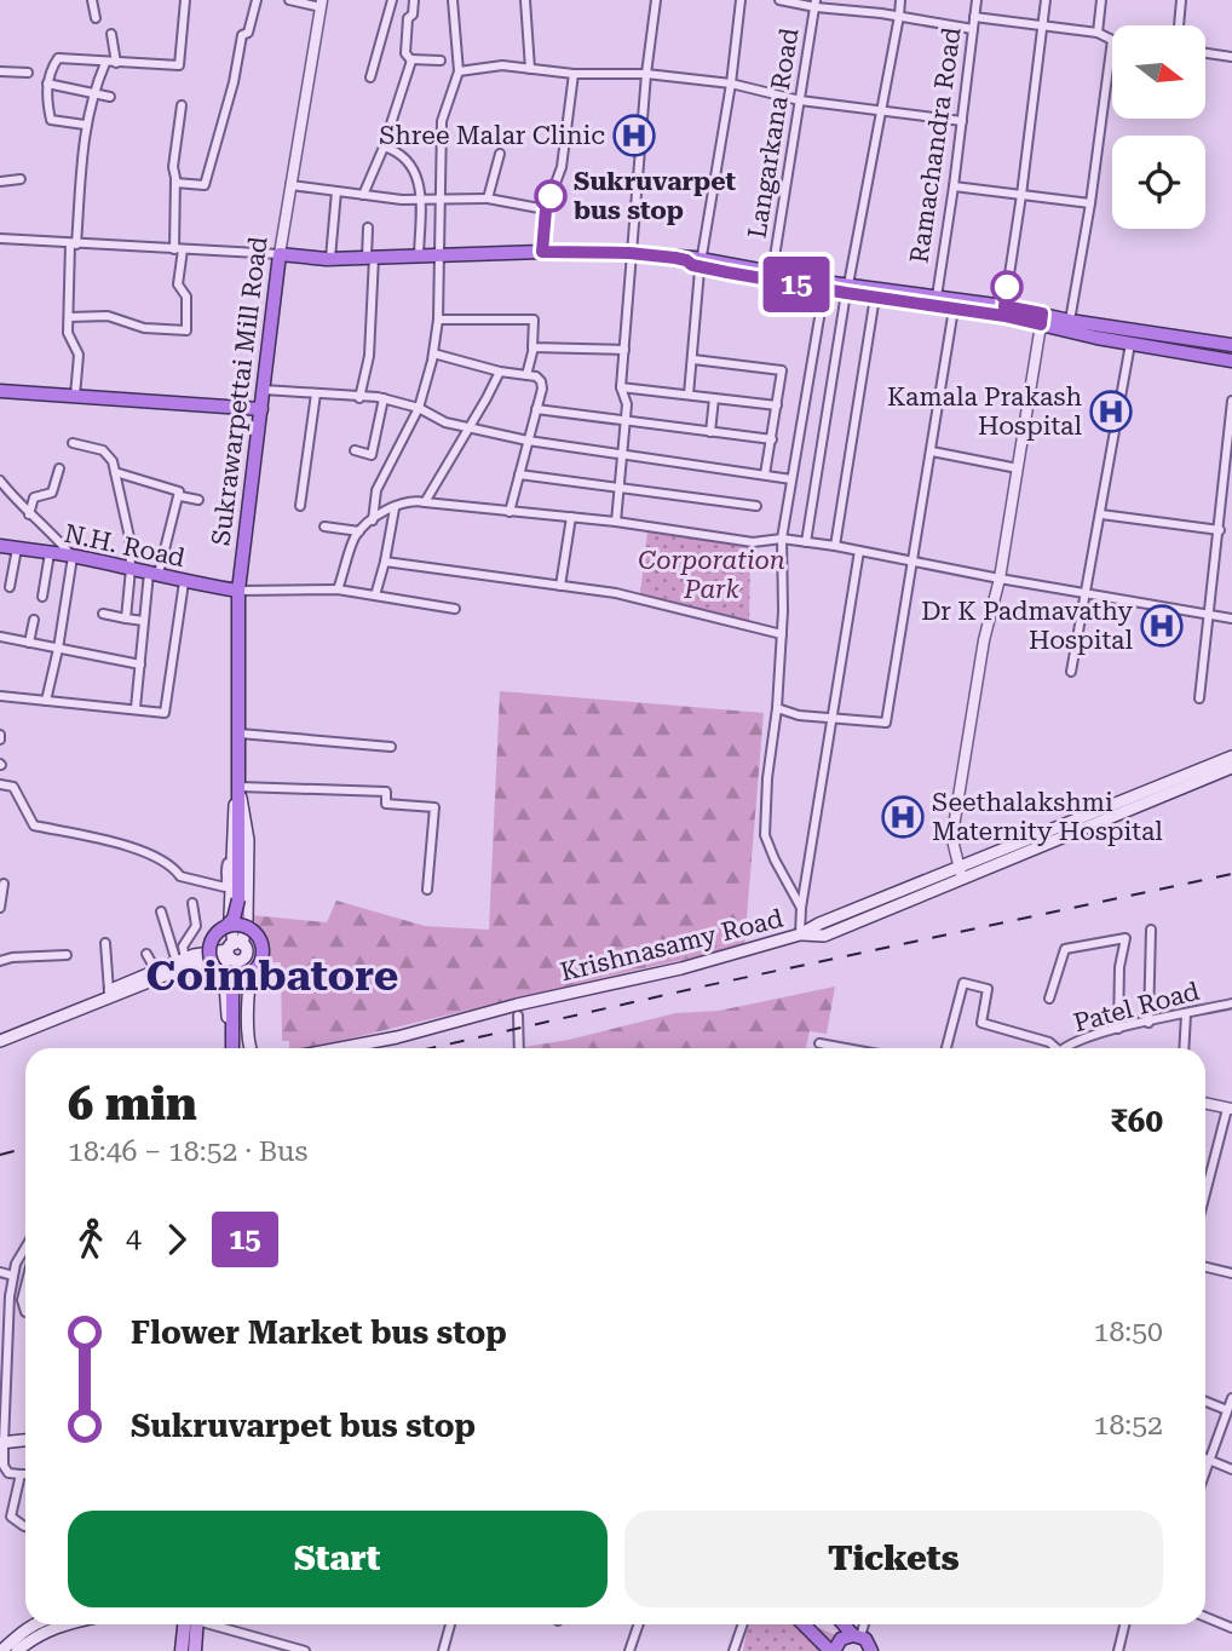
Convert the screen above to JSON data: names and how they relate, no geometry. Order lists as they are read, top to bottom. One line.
{"streets":{"highway":["Sukrawarpettai Mill Road","N.H. Road"],"main road":["Krishnasamy Road"],"street":["Langarkana Road","Ramachandra Road","Patel Road"]},"crossings":[["Sukrawarpettai Mill Road","N.H. Road"]],"districts":["Coimbatore"],"parks":["Corporation Park"],"places":{"hospital":["Shree Malar Clinic","Kamala Prakash Hospital","Dr K Padmavathy Hospital","Seethalakshmi Maternity Hospital"],"other":["Sukruvarpet bus stop"]},"lines":["bus line 15"],"north":"right","page":{"on_map":"15","heading":["6 min","18:46 – 18:52 · Bus","₹60"],"legs":["4","15"],"list":[{"name":"Flower Market bus stop","value":"18:50"},{"name":"Sukruvarpet bus stop","value":"18:52"}],"buttons":["Start","Tickets"]}}
